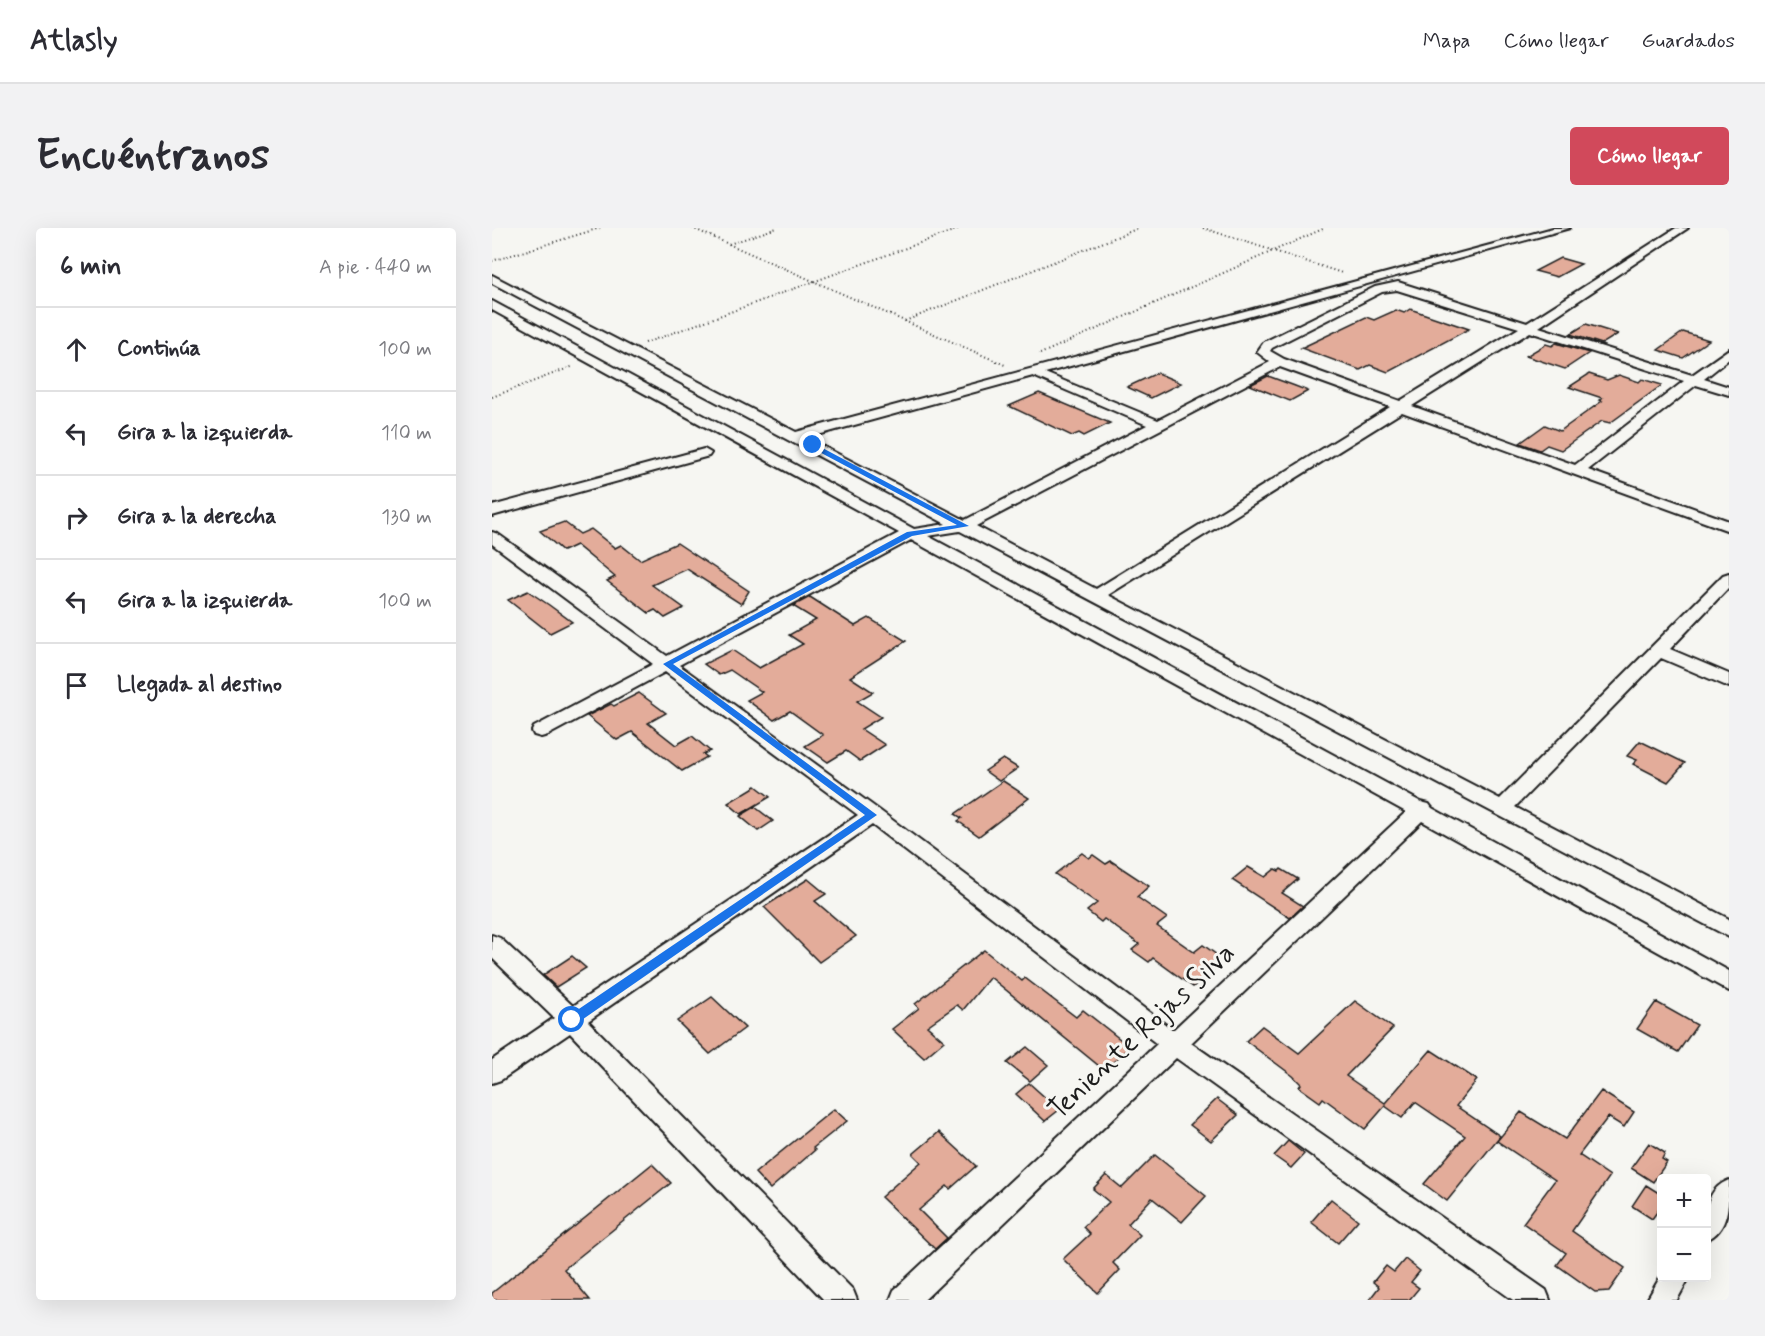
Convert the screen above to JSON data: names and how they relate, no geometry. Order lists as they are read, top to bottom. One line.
{"streets":{"street":["Teniente Rojas Silva"]},"page":{"header":"Atlasly","nav":["Mapa","Cómo llegar","Guardados"],"buttons":"Cómo llegar","title":"Encuéntranos","heading":["6 min","A pie · 440 m"],"list":[["Continúa","100 m"],["Gira a la izquierda","110 m"],["Gira a la derecha","130 m"],["Gira a la izquierda","100 m"],"Llegada al destino"],"map_buttons":["+","−"]}}
